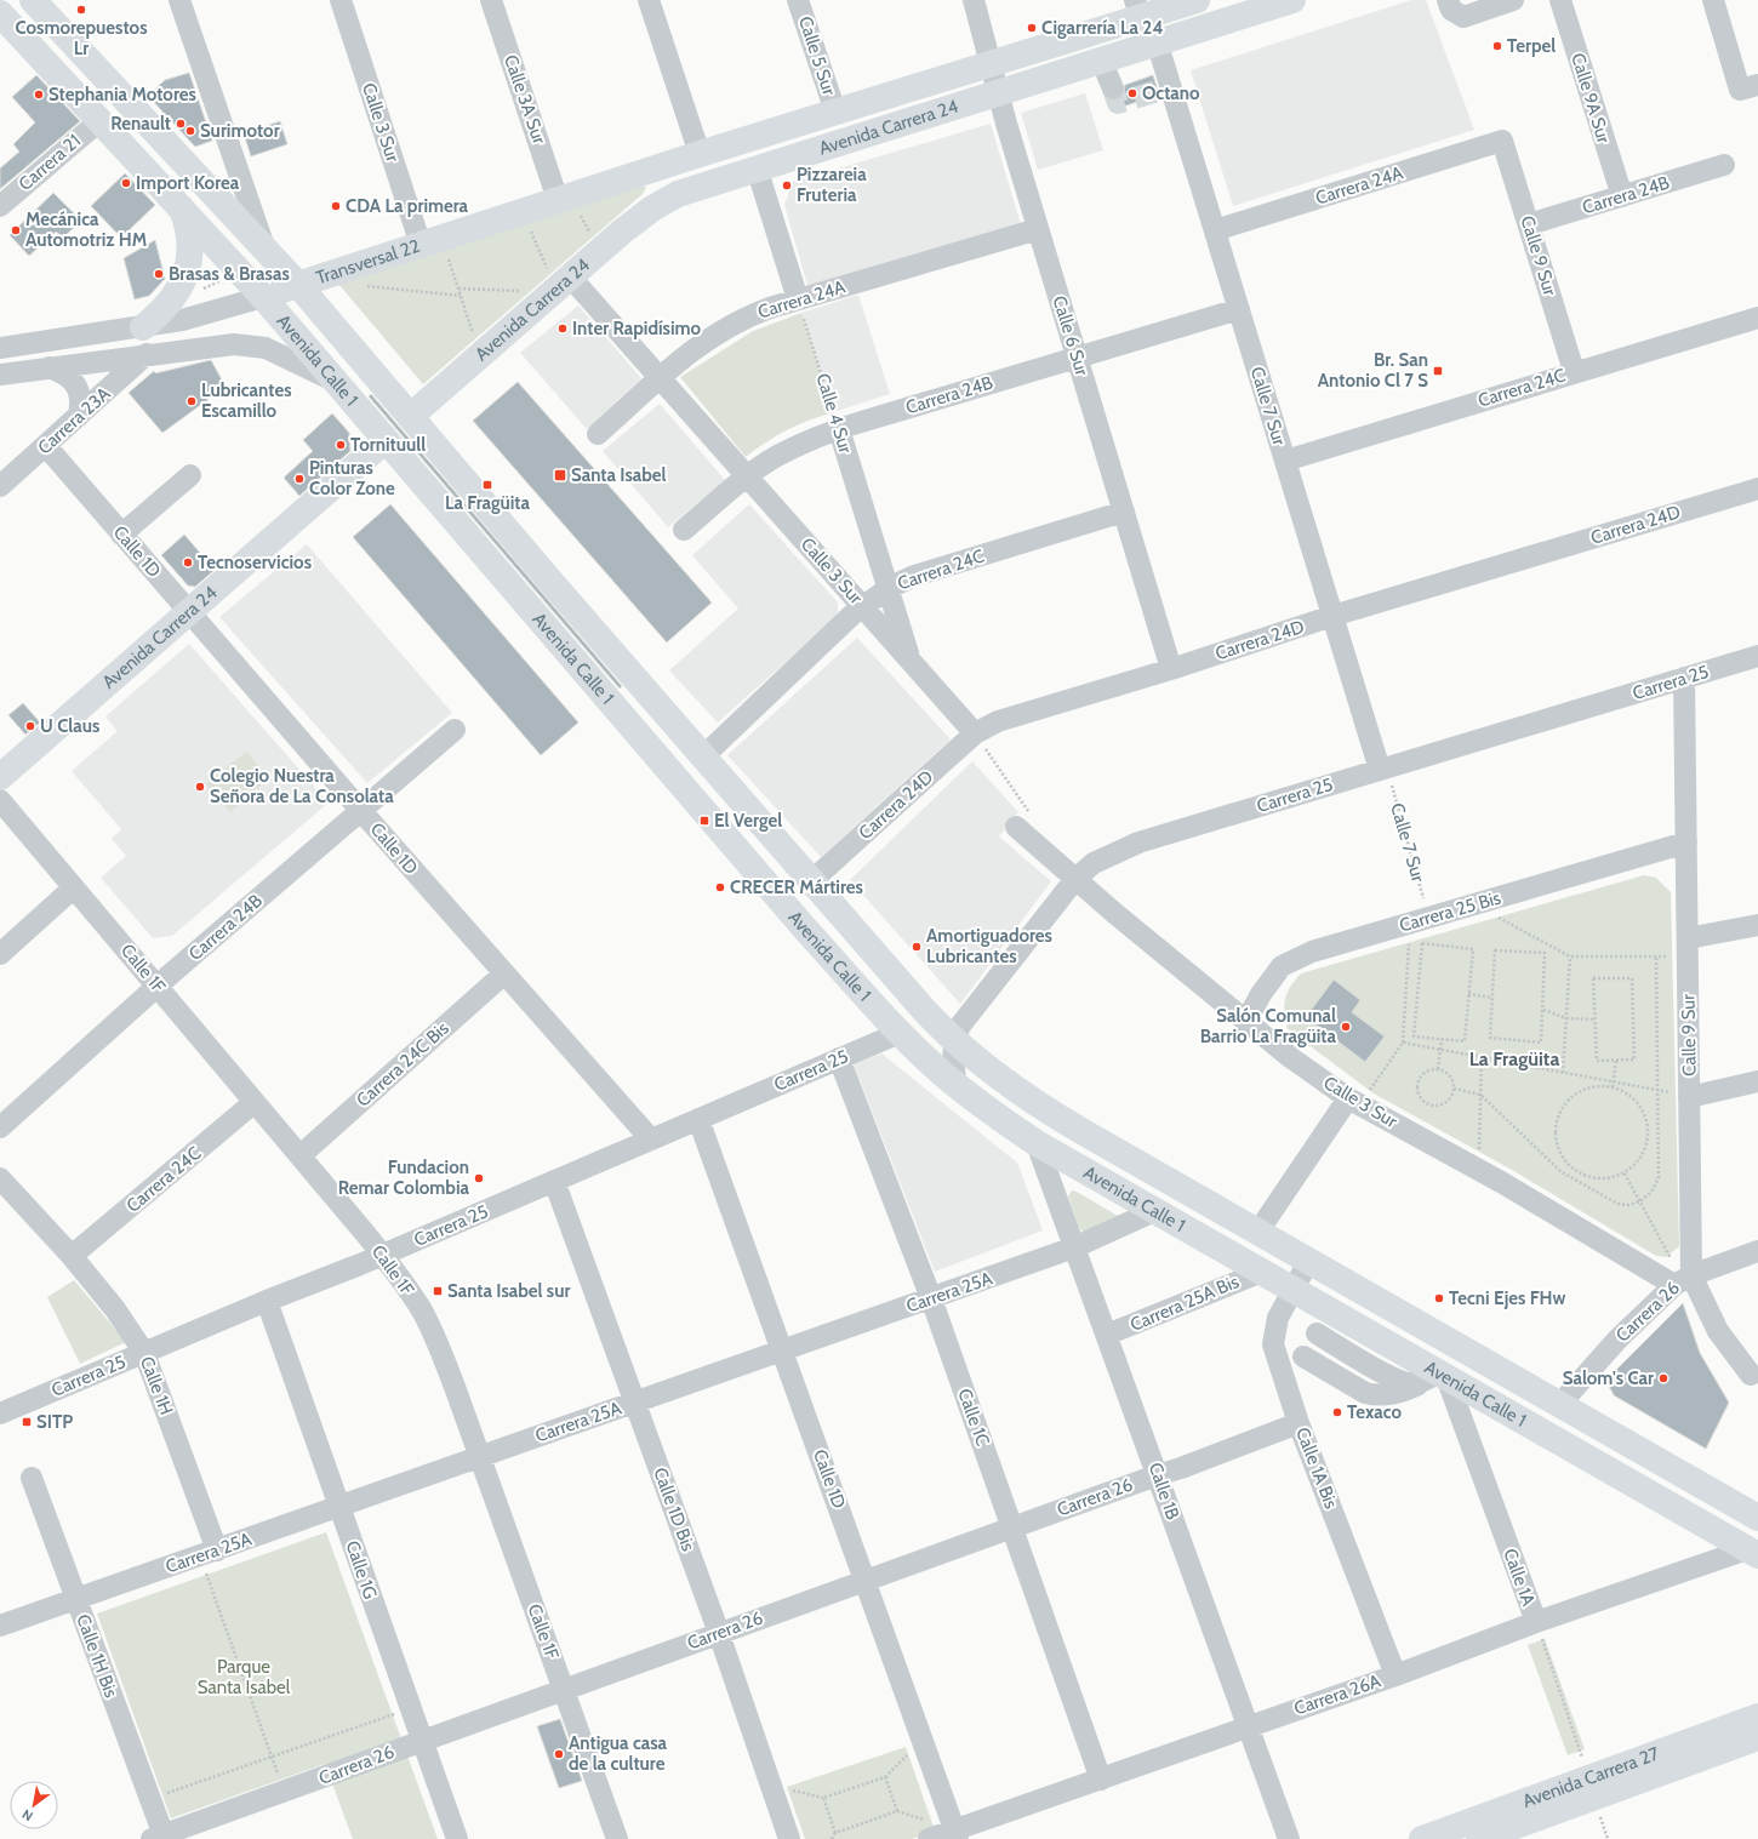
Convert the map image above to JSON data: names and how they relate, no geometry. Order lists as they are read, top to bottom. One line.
{"streets":{"main road":["Avenida Carrera 24","Transversal 22","Avenida Calle 1","Avenida Carrera 27"],"street":["Calle 5 Sur","Calle 9A Sur","Calle 3A Sur","Calle 3 Sur","Carrera 21","Carrera 24A","Carrera 24B","Calle 9 Sur","Calle 6 Sur","Carrera 24C","Calle 7 Sur","Calle 4 Sur","Carrera 23A","Carrera 24D","Calle 1D","Carrera 25","Carrera 25 Bis","Calle 1F","Carrera 24C Bis","Carrera 25A","Carrera 25A Bis","Carrera 26","Calle 1H","Calle 1C","Calle 1A Bis","Calle 1B","Calle 1D Bis","Calle 1G","Calle 1A","Calle 1H Bis","Carrera 26A"]},"crossings":[["Calle 5 Sur","Avenida Carrera 24"],["Calle 9A Sur","Carrera 24B"],["Calle 3A Sur","Transversal 22"],["Calle 3 Sur","Avenida Carrera 24"],["Calle 3 Sur","Carrera 24A"],["Calle 3 Sur","Carrera 24B"],["Calle 3 Sur","Calle 9 Sur"],["Calle 3 Sur","Transversal 22"],["Calle 3 Sur","Carrera 24C"],["Calle 3 Sur","Calle 4 Sur"],["Calle 3 Sur","Carrera 24D"],["Calle 3 Sur","Carrera 25"],["Calle 3 Sur","Carrera 25 Bis"],["Calle 3 Sur","Carrera 26"],["Avenida Carrera 24","Transversal 22"],["Avenida Carrera 24","Calle 6 Sur"],["Avenida Carrera 24","Avenida Calle 1"],["Avenida Carrera 24","Calle 7 Sur"],["Avenida Carrera 24","Calle 1D"],["Carrera 21","Avenida Calle 1"],["Carrera 24A","Calle 9 Sur"],["Carrera 24A","Calle 6 Sur"],["Carrera 24A","Calle 7 Sur"],["Carrera 24A","Calle 4 Sur"],["Carrera 24B","Calle 9 Sur"],["Carrera 24B","Calle 6 Sur"],["Carrera 24B","Calle 7 Sur"],["Carrera 24B","Calle 4 Sur"],["Carrera 24B","Calle 1D"],["Carrera 24B","Calle 1F"],["Calle 9 Sur","Carrera 24C"],["Calle 9 Sur","Carrera 25"],["Calle 9 Sur","Carrera 25 Bis"],["Calle 9 Sur","Carrera 26"],["Transversal 22","Avenida Calle 1"],["Calle 6 Sur","Carrera 24C"],["Calle 6 Sur","Carrera 24D"],["Avenida Calle 1","Carrera 24C"],["Avenida Calle 1","Carrera 24D"],["Avenida Calle 1","Carrera 25"],["Avenida Calle 1","Carrera 25A"],["Avenida Calle 1","Carrera 25A Bis"],["Avenida Calle 1","Carrera 26"],["Avenida Calle 1","Calle 1A Bis"],["Avenida Calle 1","Calle 1B"],["Avenida Calle 1","Calle 1A"],["Avenida Calle 1","Carrera 26A"],["Carrera 24C","Calle 7 Sur"],["Carrera 24C","Calle 4 Sur"],["Carrera 24C","Calle 1F"],["Carrera 24C","Calle 1H"],["Calle 7 Sur","Carrera 24D"],["Calle 7 Sur","Carrera 25"],["Calle 7 Sur","Carrera 25 Bis"],["Carrera 23A","Calle 1D"],["Calle 1D","Carrera 25"],["Calle 1D","Carrera 24C Bis"],["Calle 1D","Carrera 25A"],["Calle 1D","Carrera 26"],["Calle 1D","Carrera 26A"],["Carrera 25","Calle 1F"],["Carrera 25","Calle 1H"],["Carrera 25","Calle 1C"],["Carrera 25","Calle 1D Bis"],["Carrera 25","Calle 1G"],["Calle 1F","Carrera 24C Bis"],["Calle 1F","Carrera 25A"],["Calle 1F","Carrera 26"],["Carrera 25A","Calle 1H"],["Carrera 25A","Calle 1C"],["Carrera 25A","Calle 1B"],["Carrera 25A","Calle 1D Bis"],["Carrera 25A","Calle 1G"],["Carrera 25A","Calle 1H Bis"],["Carrera 25A Bis","Calle 1B"],["Carrera 26","Calle 1C"],["Carrera 26","Calle 1A Bis"],["Carrera 26","Calle 1B"],["Carrera 26","Calle 1D Bis"],["Carrera 26","Calle 1G"],["Carrera 26","Calle 1H Bis"],["Calle 1C","Carrera 26A"],["Calle 1A Bis","Carrera 26A"],["Calle 1B","Carrera 26A"],["Calle 1A","Carrera 26A"],["Calle 1A","Avenida Carrera 27"]],"districts":["La Fragüita"],"parks":["Parque Santa Isabel"],"places":{"other":["Cosmorepuestos Lr","Cigarrería La 24","Terpel","Octano","Stephania Motores","Renault","Surimotor","Import Korea","Pizzareia Fruteria","CDA La primera","Mecánica Automotriz HM","Brasas & Brasas","Inter Rapidísimo","Lubricantes Escamillo","Tornituull","Pinturas Color Zone","Tecnoservicios","U Claus","Colegio Nuestra Señora de La Consolata","CRECER Mártires","Amortiguadores Lubricantes","Salón Comunal Barrio La Fragüita","Fundacion Remar Colombia","Tecni Ejes FHw","Salom's Car","Texaco","Antigua casa de la culture"],"transit":["Br. San Antonio Cl 7 S","Santa Isabel","La Fragüita","El Vergel","Santa Isabel sur","SITP"]},"north":"bottom left"}
